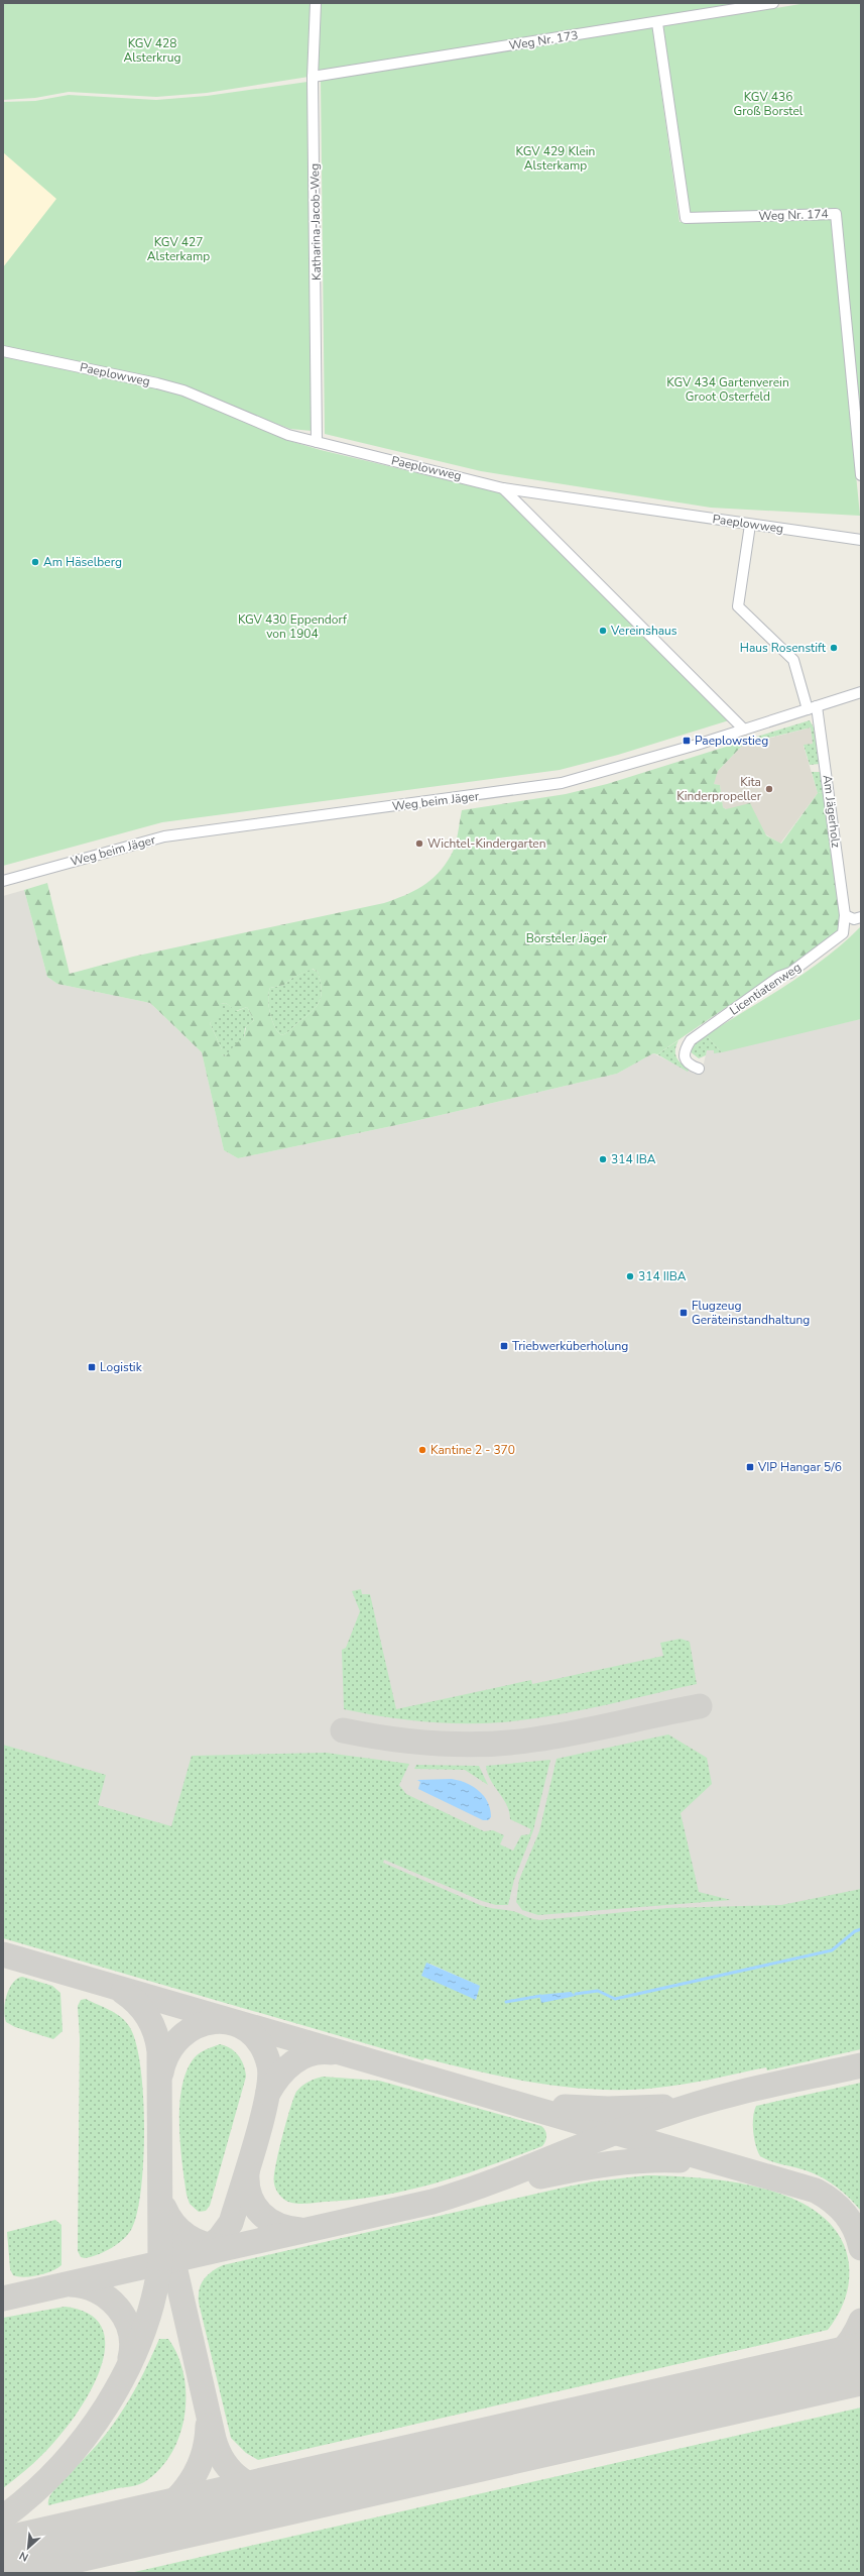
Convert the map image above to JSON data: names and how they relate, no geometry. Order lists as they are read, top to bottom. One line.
{"streets":{"street":["Weg Nr. 173","Weg Nr. 174","Katharina-Jacob-Weg","Paeplowweg","Weg beim Jäger","Am Jägerholz","Licentiatenweg"]},"crossings":[["Weg Nr. 173","Weg Nr. 174"],["Weg Nr. 173","Katharina-Jacob-Weg"],["Katharina-Jacob-Weg","Paeplowweg"],["Paeplowweg","Am Jägerholz"],["Weg beim Jäger","Am Jägerholz"],["Am Jägerholz","Licentiatenweg"]],"parks":["KGV 428 Alsterkrug","KGV 436 Groß Borstel","KGV 429 Klein Alsterkamp","KGV 427 Alsterkamp","KGV 434 Gartenverein Groot Osterfeld","KGV 430 Eppendorf von 1904","Borsteler Jäger"],"places":{"other":["Am Häselberg","Vereinshaus","Haus Rosenstift","Kita Kinderpropeller","Wichtel-Kindergarten","314 IBA","314 IIBA","Kantine 2 - 370"],"transit":["Paeplowstieg","Flugzeug Geräteinstandhaltung","Triebwerküberholung","Logistik","VIP Hangar 5/6"]},"north":"bottom left"}
